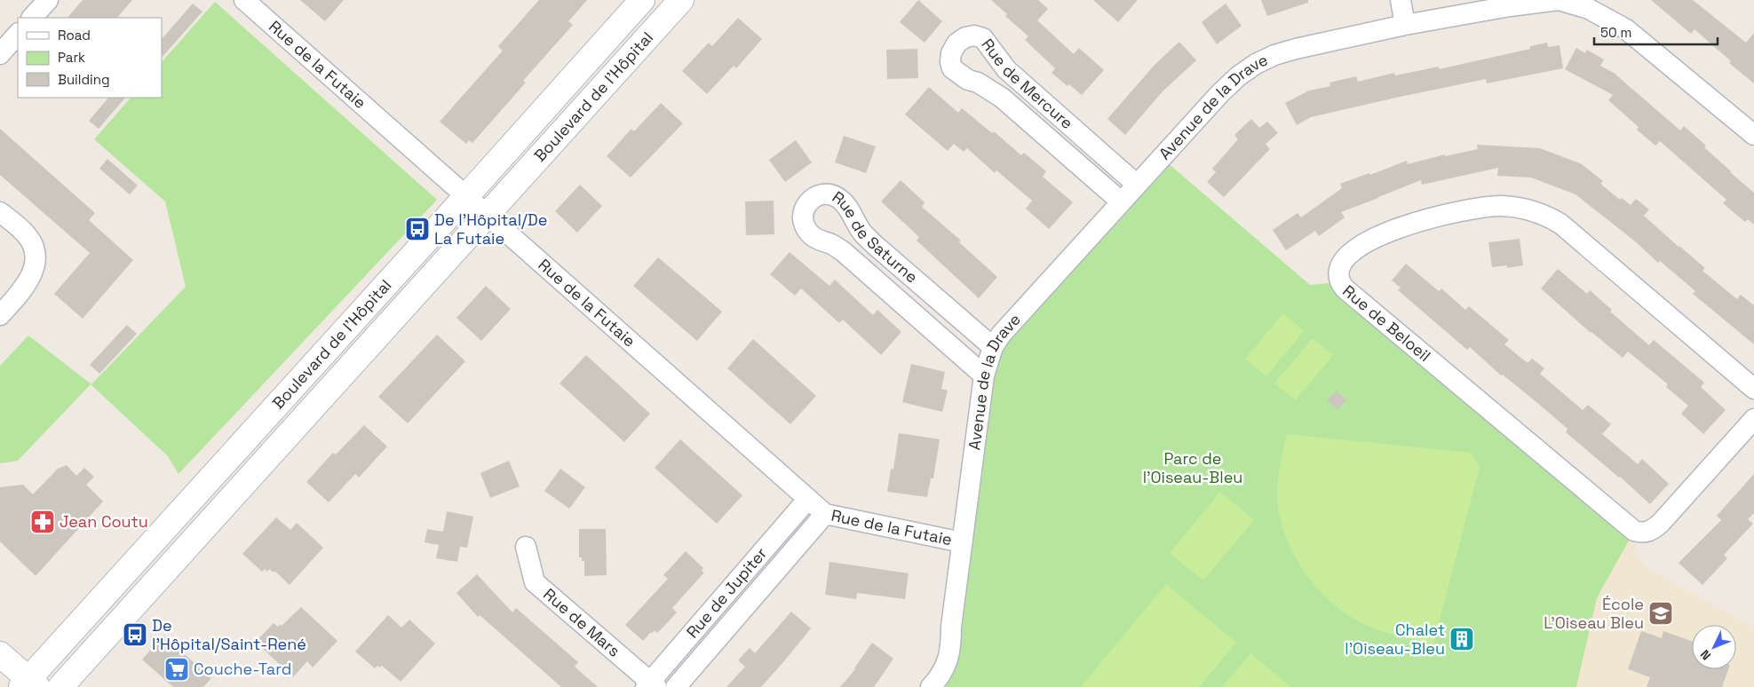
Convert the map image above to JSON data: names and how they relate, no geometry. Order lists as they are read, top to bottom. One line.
{"streets":{"main road":["Boulevard de l'Hôpital"],"street":["Rue de la Futaie","Rue de Mercure","Avenue de la Drave","Rue de Saturne","Rue de Beloeil","Rue de Jupiter","Rue de Mars"]},"crossings":[["Rue de la Futaie","Boulevard de l'Hôpital"],["Rue de la Futaie","Avenue de la Drave"],["Rue de la Futaie","Rue de Jupiter"],["Rue de Mercure","Avenue de la Drave"],["Avenue de la Drave","Rue de Saturne"],["Rue de Jupiter","Rue de Mars"]],"parks":["Parc de l'Oiseau-Bleu"],"places":{"bus stop":["De l'Hôpital/De La Futaie","De l'Hôpital/Saint-René"],"pharmacy":["Jean Coutu"],"school or university":["École L'Oiseau Bleu"],"building":["Chalet l'Oiseau-Bleu"],"supermarket":["Couche-Tard"]},"legend":["Road","Park","Building"],"scale_bar":"50 m","north":"bottom left"}
